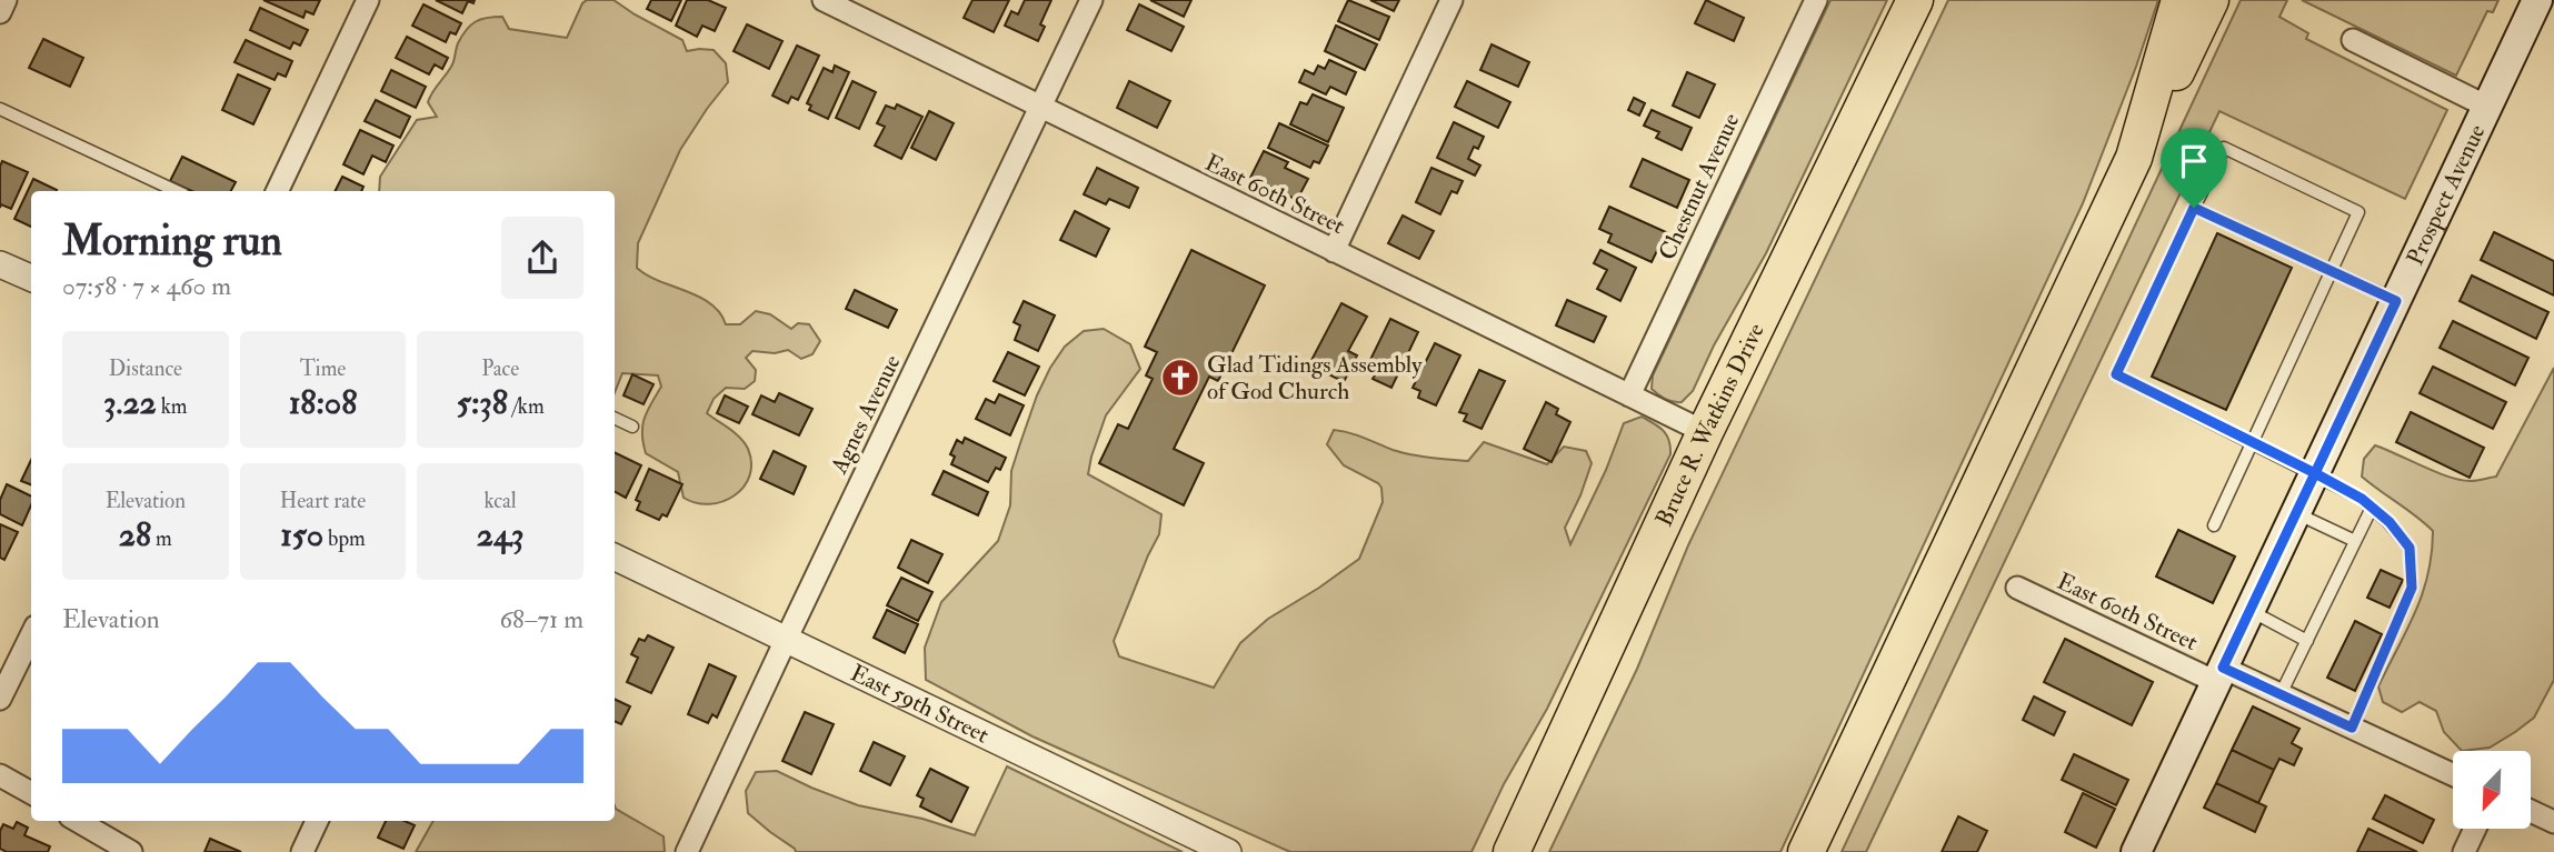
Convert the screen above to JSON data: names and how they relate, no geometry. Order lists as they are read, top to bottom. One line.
{"streets":{"highway":["Bruce R. Watkins Drive"],"main road":["Prospect Avenue"],"street":["Chestnut Avenue","East 60th Street","Agnes Avenue","East 59th Street"]},"crossings":[["Chestnut Avenue","East 60th Street"],["East 60th Street","Prospect Avenue"],["East 60th Street","Agnes Avenue"],["East 60th Street","Bruce R. Watkins Drive"],["Agnes Avenue","East 59th Street"]],"places":{"church":["Glad Tidings Assembly of God Church"]},"north":"bottom left","page":{"heading":["Morning run","07:58 · 7 × 460 m"],"stats":[["Distance","3.22 km"],["Time","18:08"],["Pace","5:38 /km"],["Elevation","28 m"],["Heart rate","150 bpm"],["kcal","243"]],"chart":["Elevation","68–71 m"]}}
